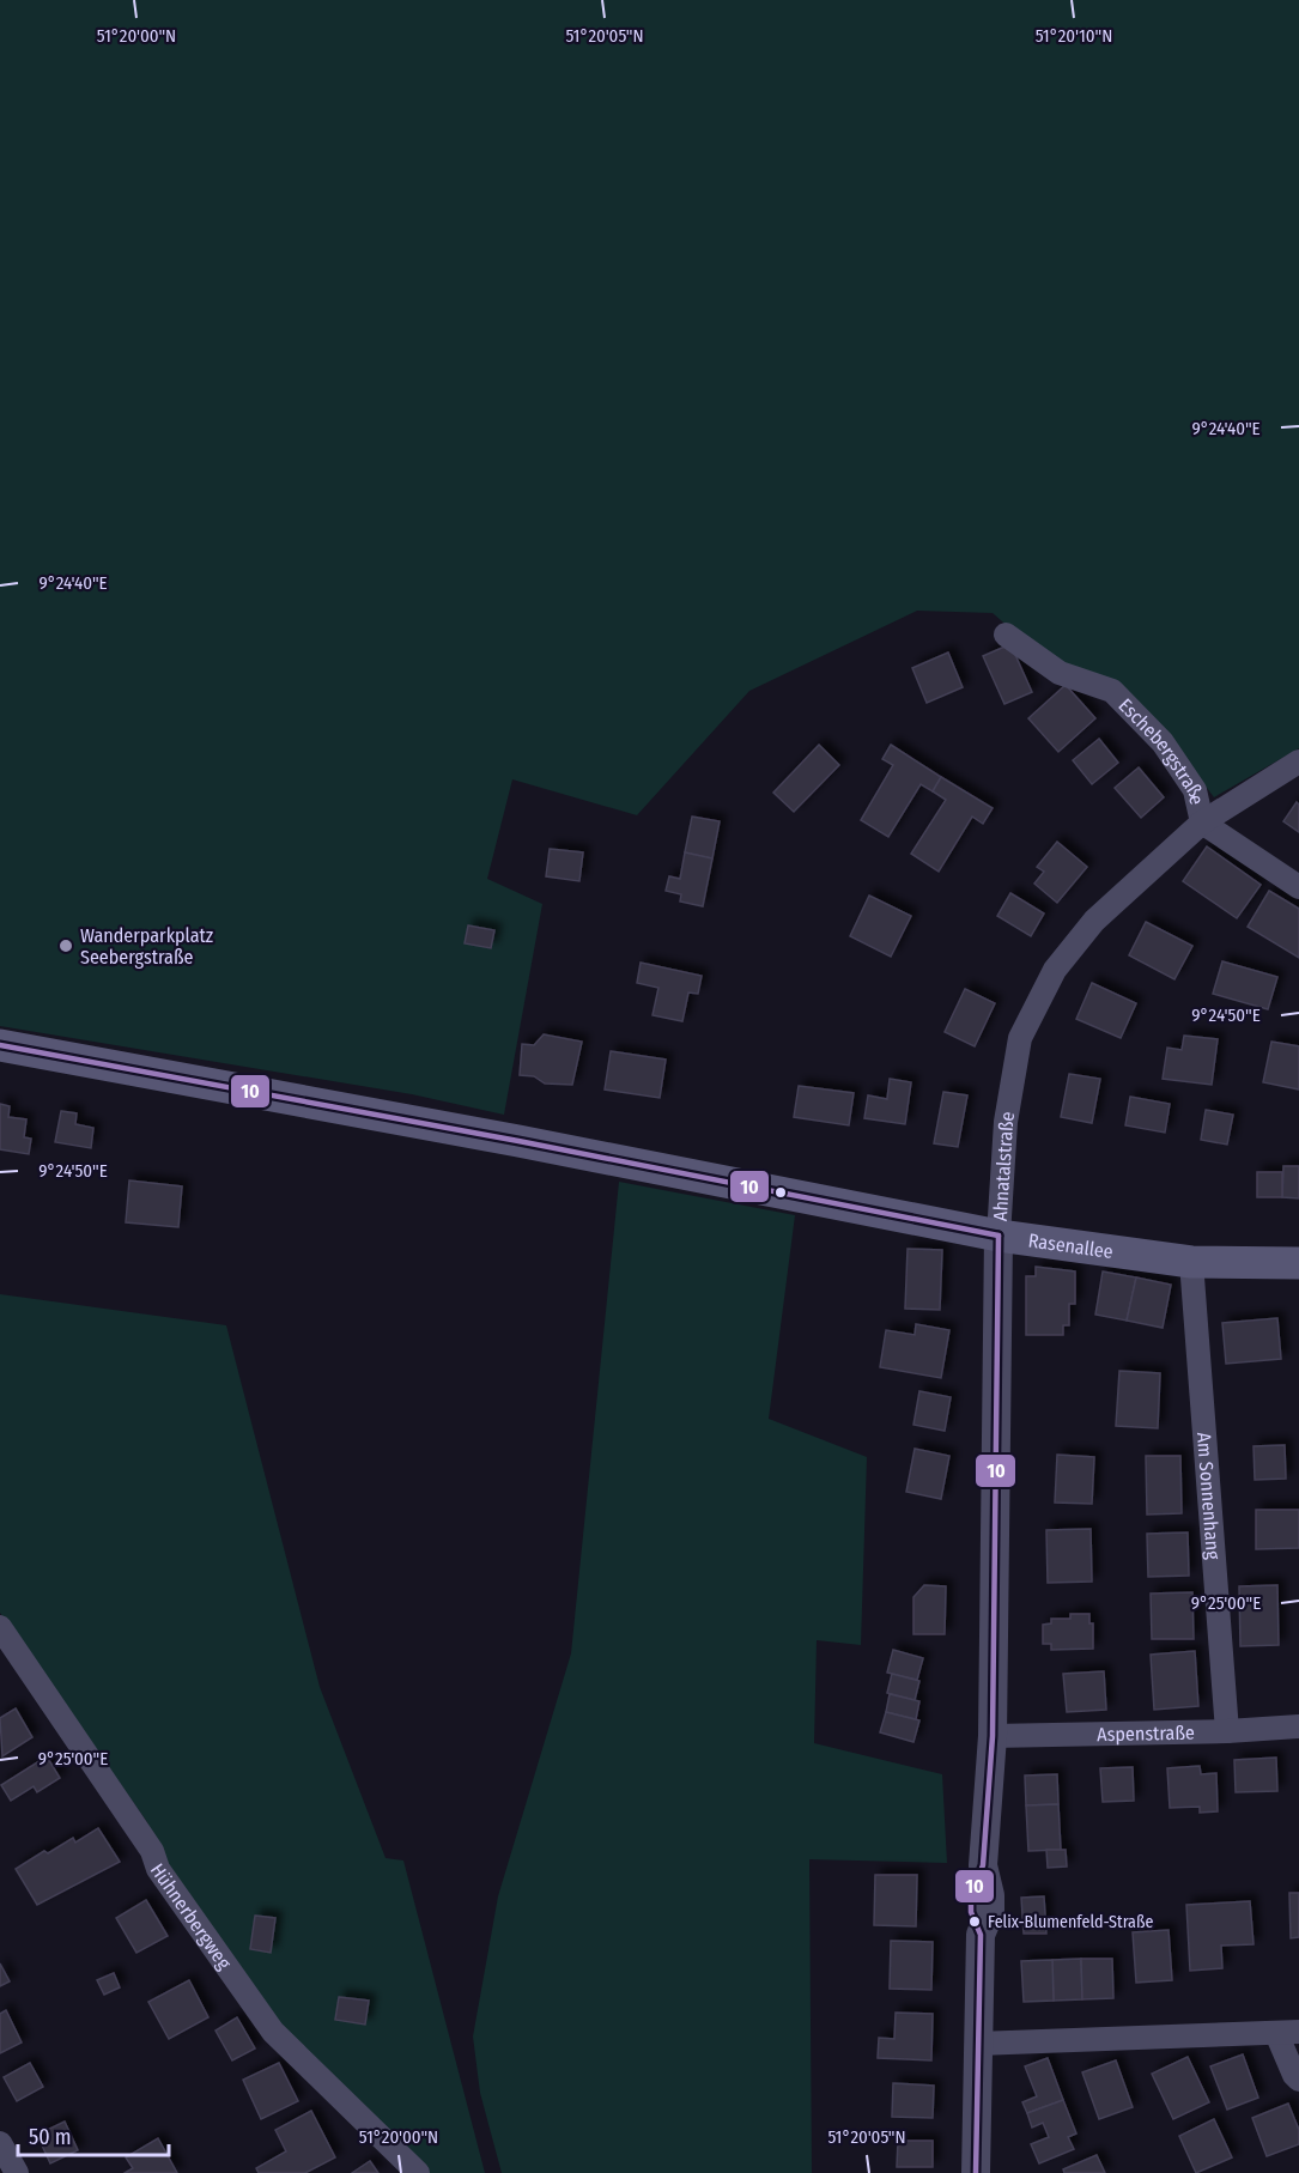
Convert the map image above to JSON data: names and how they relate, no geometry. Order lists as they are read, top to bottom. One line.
{"streets":{"main road":["Rasenallee"],"street":["Eschebergstraße","Ahnatalstraße","Am Sonnenhang","Aspenstraße","Hühnerbergweg"]},"crossings":[["Eschebergstraße","Ahnatalstraße"],["Ahnatalstraße","Rasenallee"],["Ahnatalstraße","Aspenstraße"],["Rasenallee","Am Sonnenhang"],["Am Sonnenhang","Aspenstraße"]],"places":["Wanderparkplatz Seebergstraße","Felix-Blumenfeld-Straße"],"lines":["transit line 10"],"scale_bar":"50 m","coordinates":["51°20'00\"N","51°20'05\"N","51°20'10\"N","9°24'40\"E","9°24'50\"E","9°25'00\"E"]}
